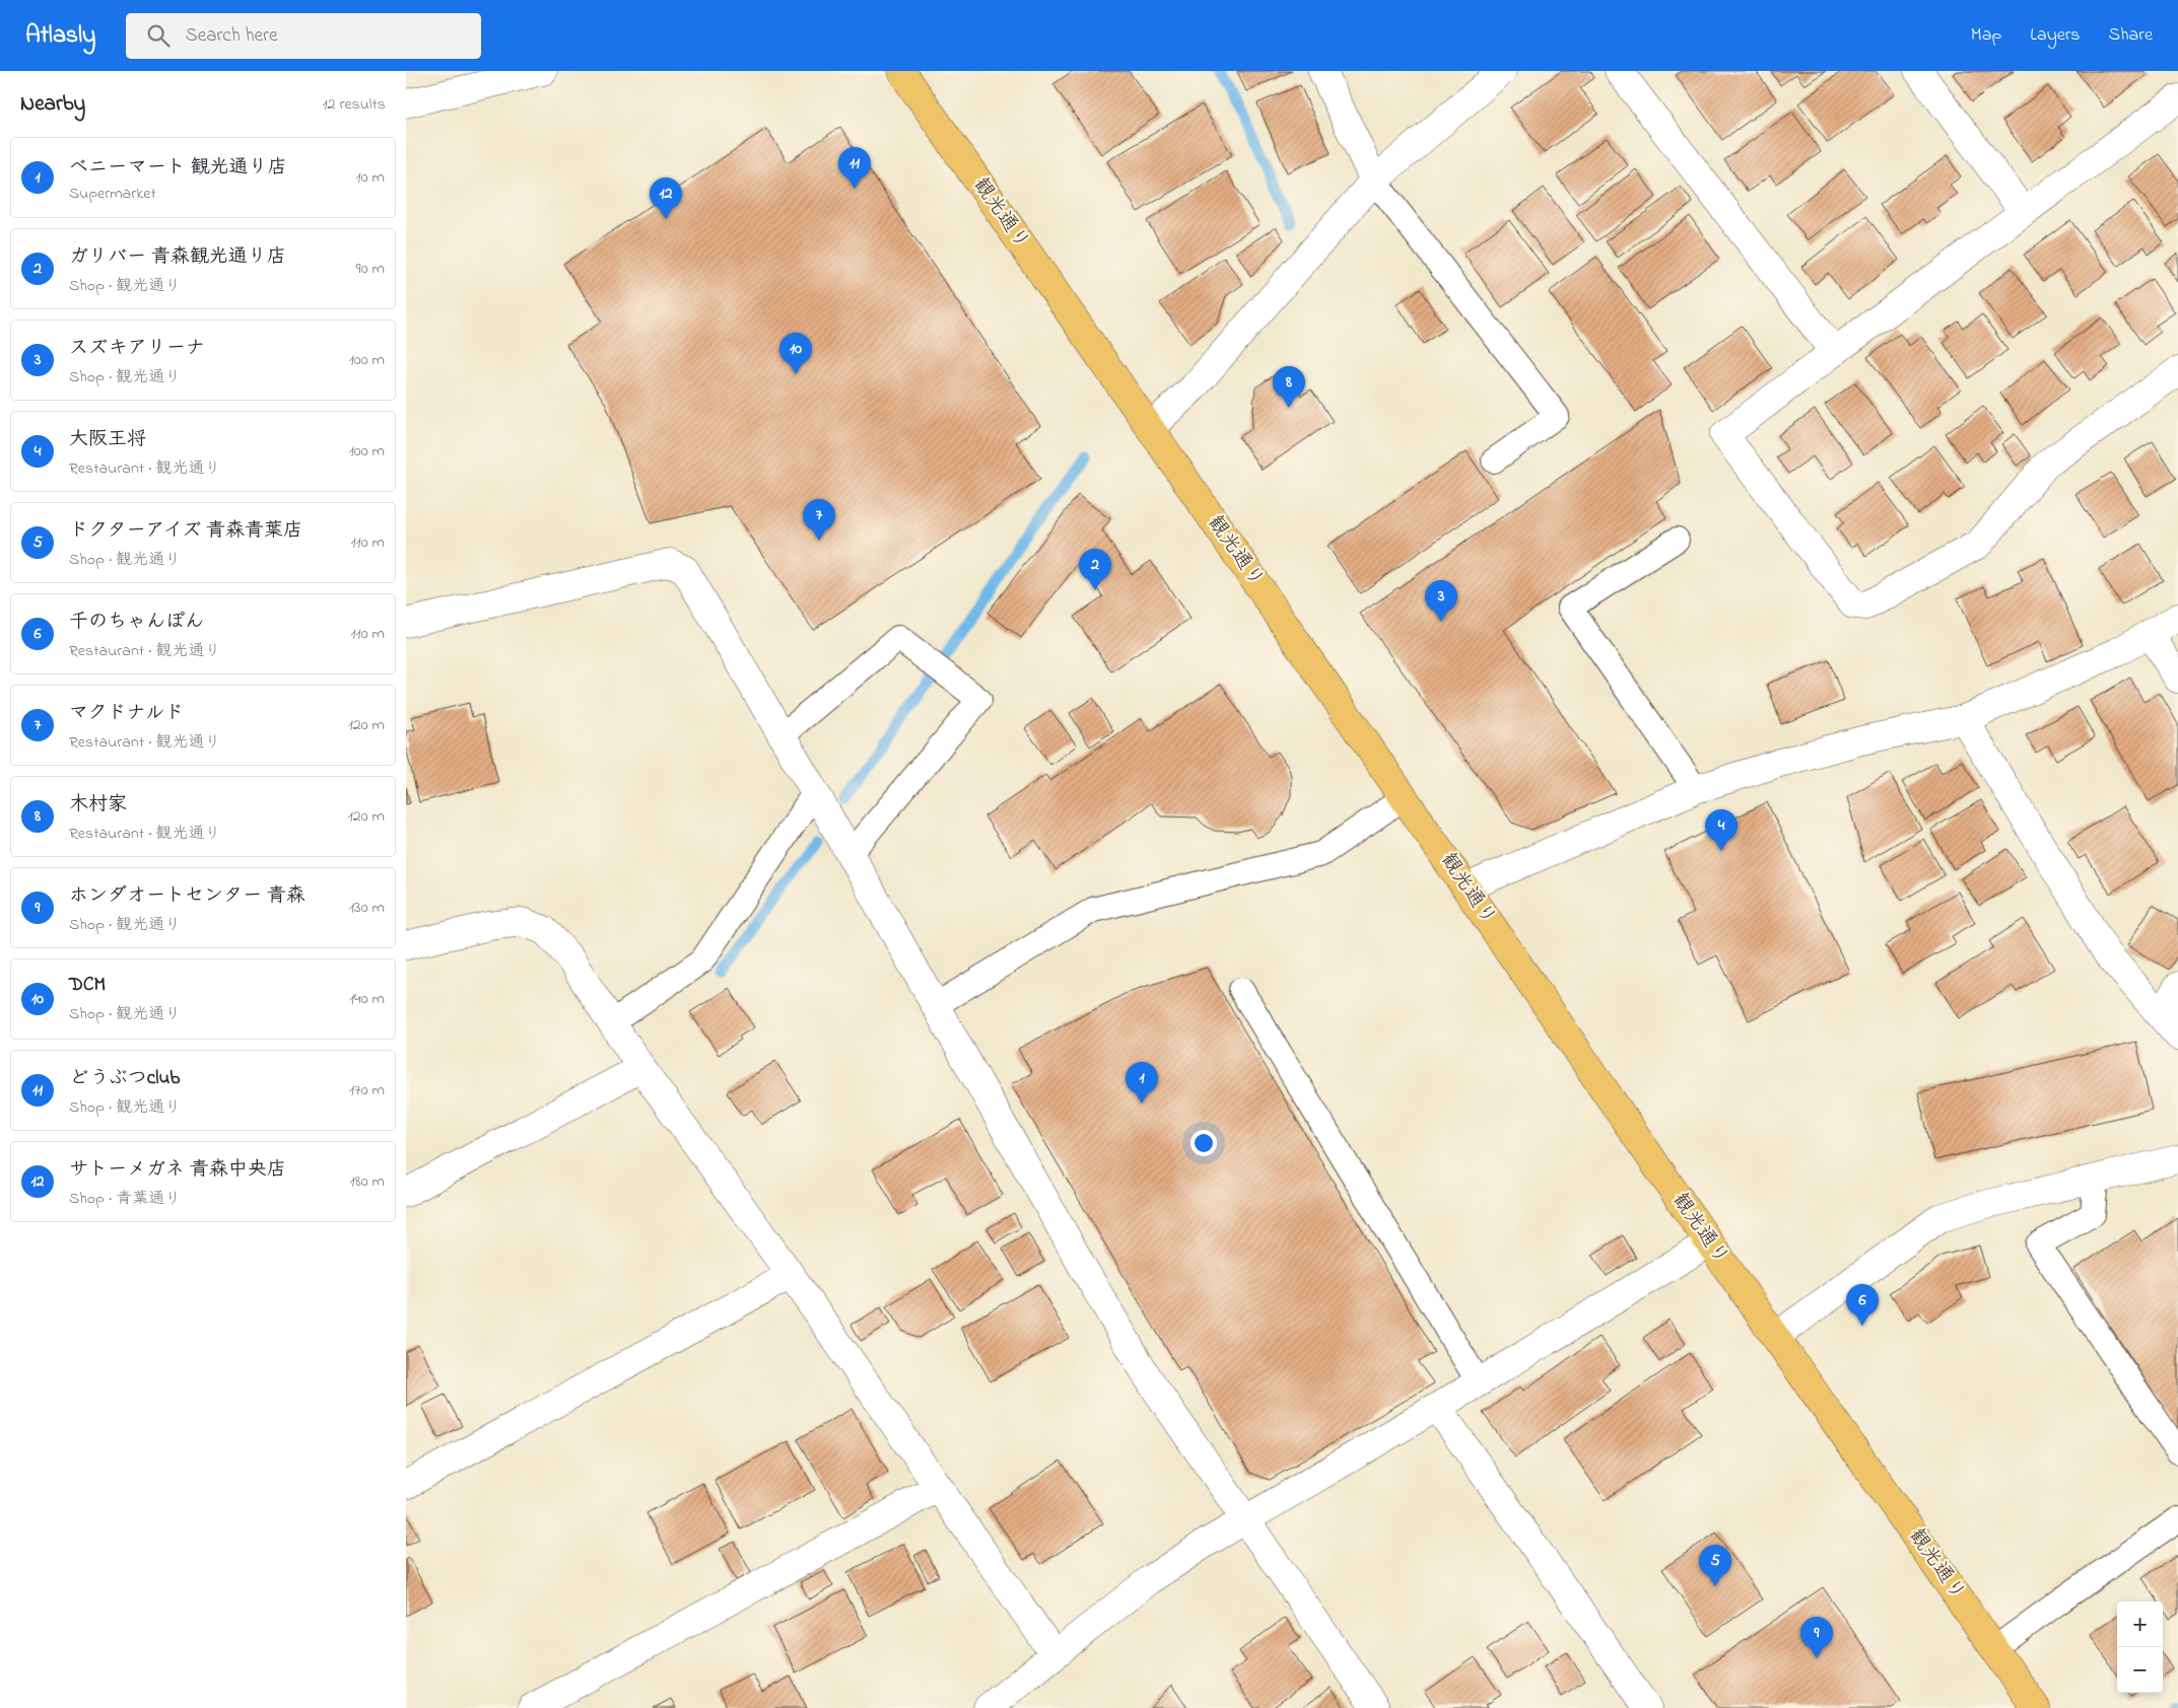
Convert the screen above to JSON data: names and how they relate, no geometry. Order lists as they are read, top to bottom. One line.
{"streets":{"highway":["観光通り"]},"page":{"header":"Atlasly","search":"Search here","nav":["Map","Layers","Share"],"heading":["Nearby","12 results"],"list":[{"mark":"1","name":"ベニーマート 観光通り店","note":"Supermarket","value":"10 m"},{"mark":"2","name":"ガリバー 青森観光通り店","note":"Shop · 観光通り","value":"90 m"},{"mark":"3","name":"スズキアリーナ","note":"Shop · 観光通り","value":"100 m"},{"mark":"4","name":"大阪王将","note":"Restaurant · 観光通り","value":"100 m"},{"mark":"5","name":"ドクターアイズ 青森青葉店","note":"Shop · 観光通り","value":"110 m"},{"mark":"6","name":"千のちゃんぽん","note":"Restaurant · 観光通り","value":"110 m"},{"mark":"7","name":"マクドナルド","note":"Restaurant · 観光通り","value":"120 m"},{"mark":"8","name":"木村家","note":"Restaurant · 観光通り","value":"120 m"},{"mark":"9","name":"ホンダオートセンター 青森","note":"Shop · 観光通り","value":"130 m"},{"mark":"10","name":"DCM","note":"Shop · 観光通り","value":"140 m"},{"mark":"11","name":"どうぶつclub","note":"Shop · 観光通り","value":"170 m"},{"mark":"12","name":"サトーメガネ 青森中央店","note":"Shop · 青葉通り","value":"180 m"}],"pins":["11","12","10","8","7","2","3","4","1","6","5","9"],"map_buttons":["+","−"]}}
